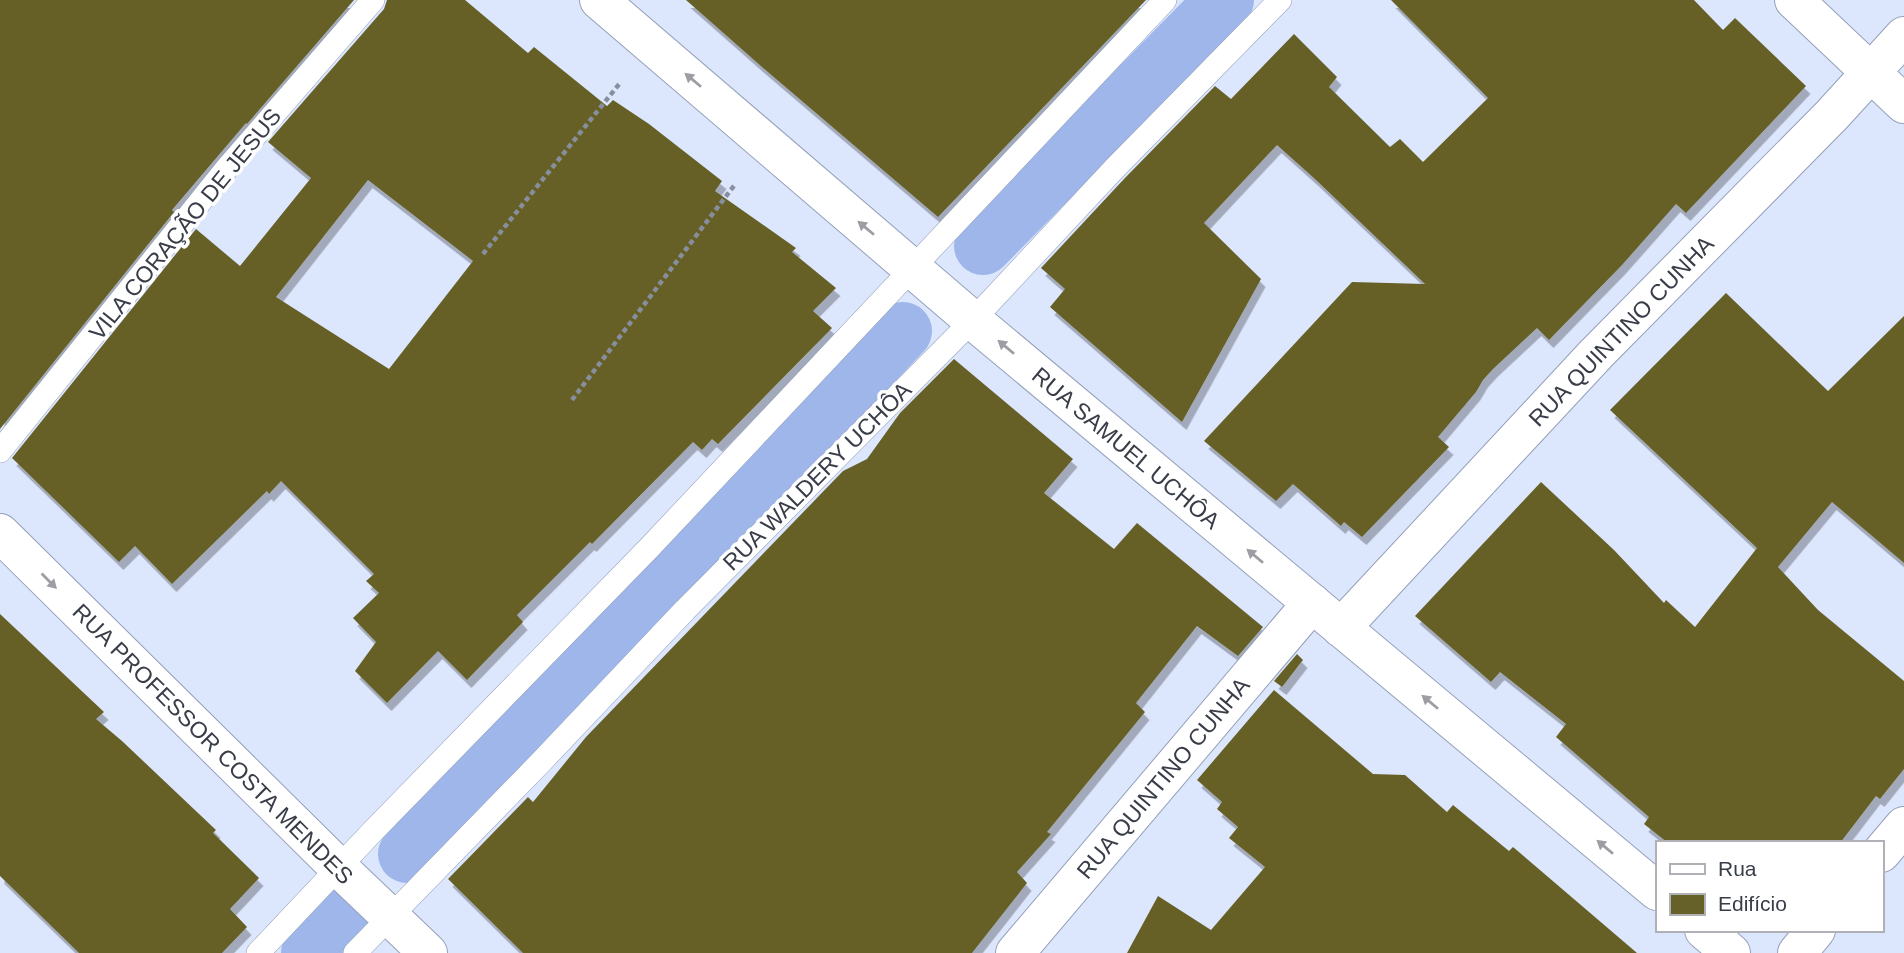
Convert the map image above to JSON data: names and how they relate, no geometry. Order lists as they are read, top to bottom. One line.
{"streets":{"street":["RUA QUINTINO CUNHA","RUA SAMUEL UCHÔA","RUA PROFESSOR COSTA MENDES"],"lane":["VILA CORAÇÃO DE JESUS","RUA WALDERY UCHÔA"]},"crossings":[["RUA QUINTINO CUNHA","RUA SAMUEL UCHÔA"],["RUA SAMUEL UCHÔA","RUA WALDERY UCHÔA"],["RUA WALDERY UCHÔA","RUA PROFESSOR COSTA MENDES"]],"one_way":["RUA SAMUEL UCHÔA","RUA PROFESSOR COSTA MENDES"],"legend":["Rua","Edifício"]}
